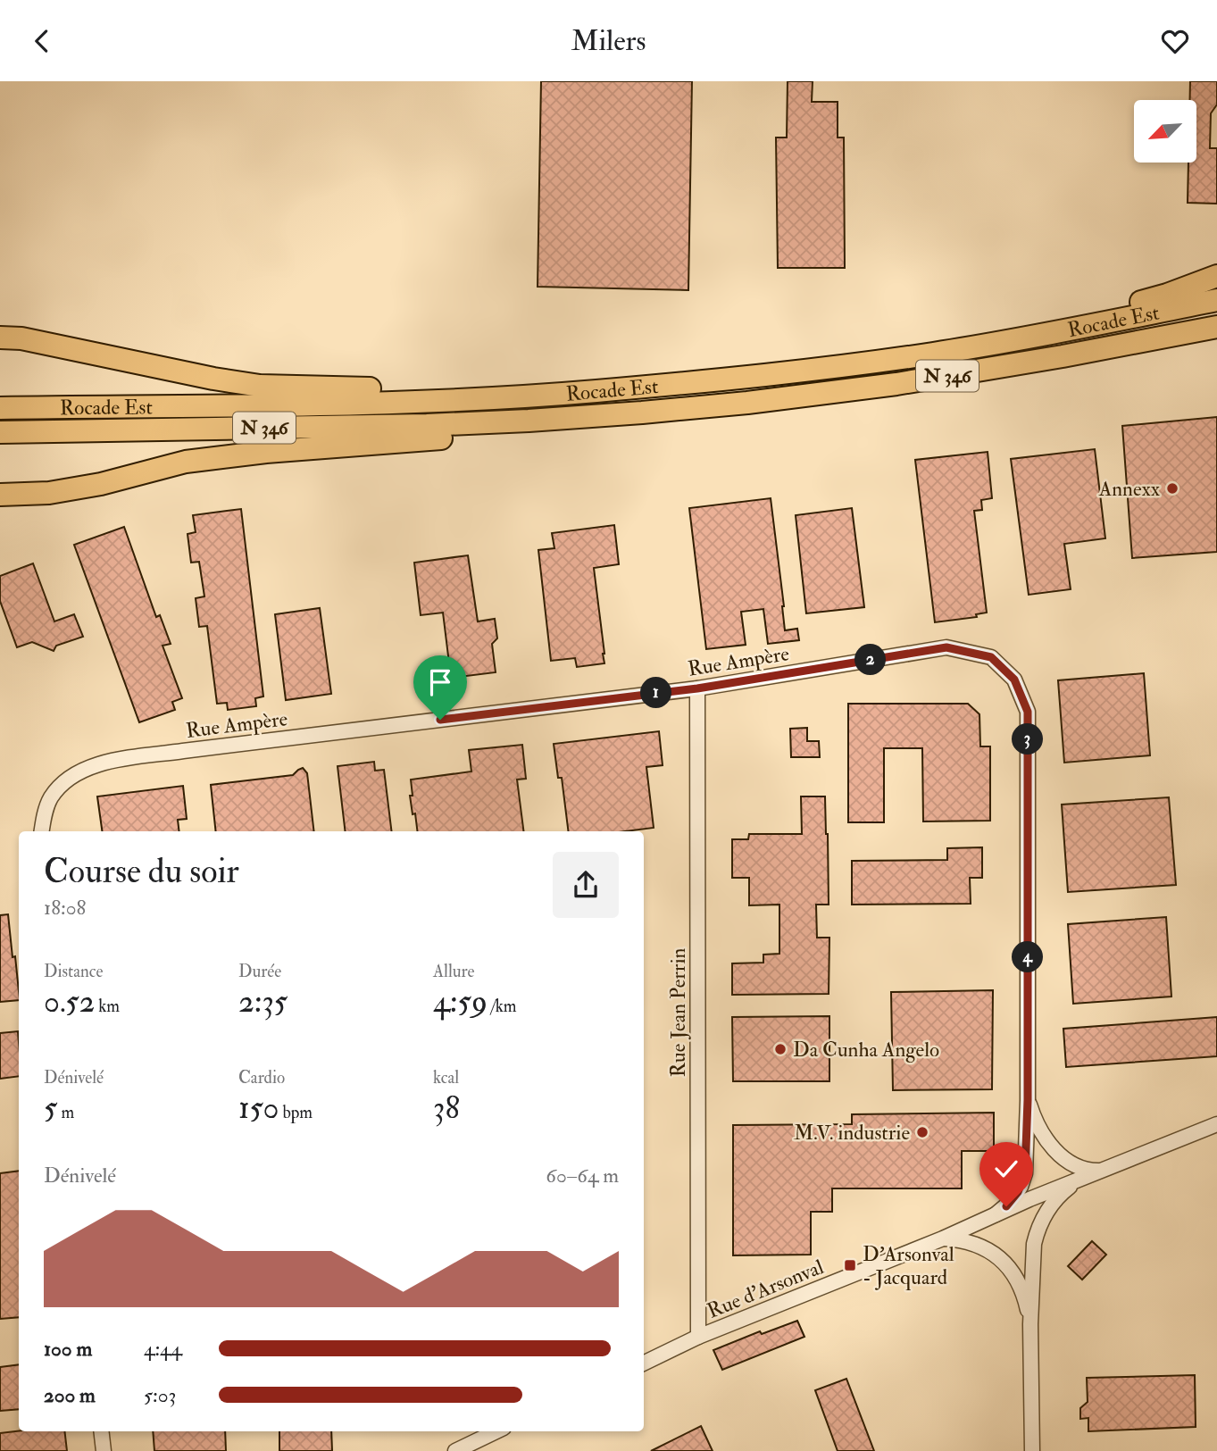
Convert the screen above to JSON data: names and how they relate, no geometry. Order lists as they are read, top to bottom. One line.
{"streets":{"highway":["Rocade Est","N 346"],"street":["Rue Ampère","Rue Jean Perrin","Rue d'Arsonval"]},"crossings":[["Rue Ampère","Rue Jean Perrin"],["Rue Ampère","Rue d'Arsonval"],["Rue Jean Perrin","Rue d'Arsonval"]],"places":{"other":["Annexx","Da Cunha Angelo","M.V. industrie"],"transit":["D'Arsonval - Jacquard"]},"north":"bottom left","page":{"header":"Milers","pins":["2","1","3","4"],"heading":["Course du soir","18:08"],"stats":[["Distance","0.52 km"],["Durée","2:35"],["Allure","4:59 /km"],["Dénivelé","5 m"],["Cardio","150 bpm"],["kcal","38"]],"chart":["Dénivelé","60–64 m"],"list":[{"name":"100 m","note":"4:44"},{"name":"200 m","note":"5:03"}]}}
